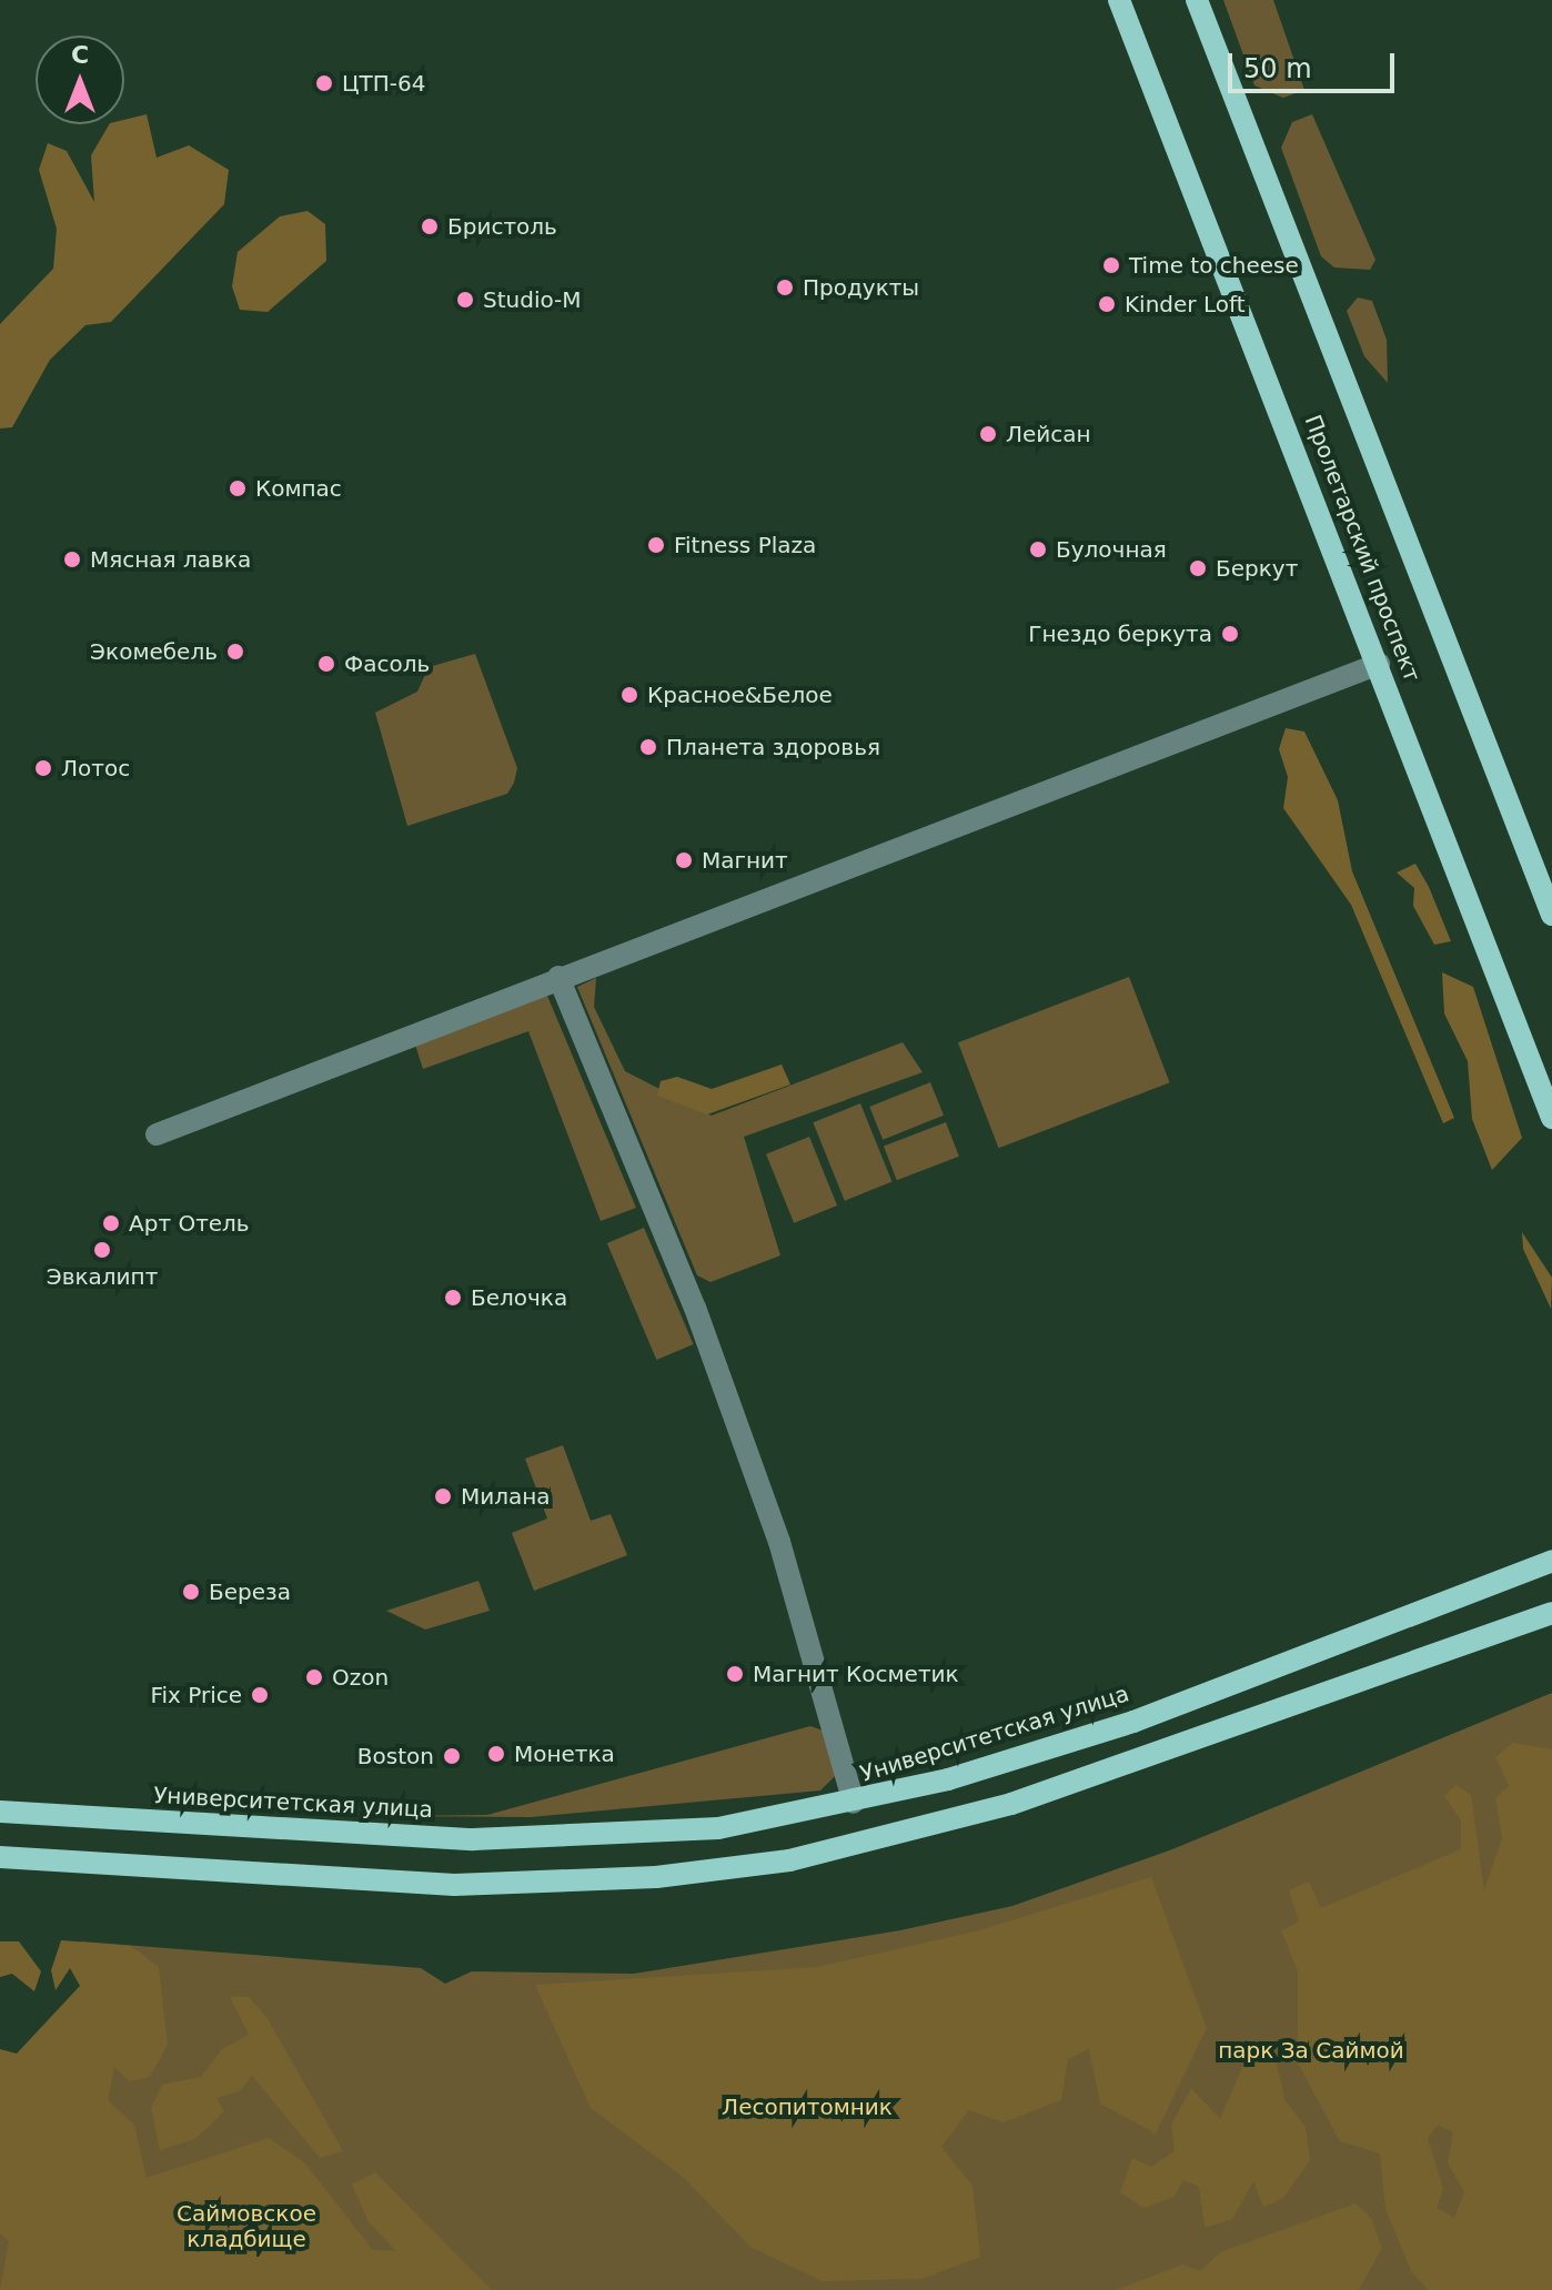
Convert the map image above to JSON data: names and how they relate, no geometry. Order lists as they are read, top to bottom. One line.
{"streets":{"main road":["Пролетарский проспект","Университетская улица"]},"parks":["парк За Саймой","Лесопитомник","Саймовское кладбище"],"places":["ЦТП-64","Бристоль","Time to cheese","Продукты","Studio-M","Kinder Loft","Лейсан","Компас","Fitness Plaza","Булочная","Мясная лавка","Беркут","Гнездо беркута","Экомебель","Фасоль","Красное&Белое","Планета здоровья","Лотос","Магнит","Арт Отель","Эвкалипт","Белочка","Милана","Береза","Магнит Косметик","Ozon","Fix Price","Монетка","Boston"],"scale_bar":"50 m","north":"top"}
